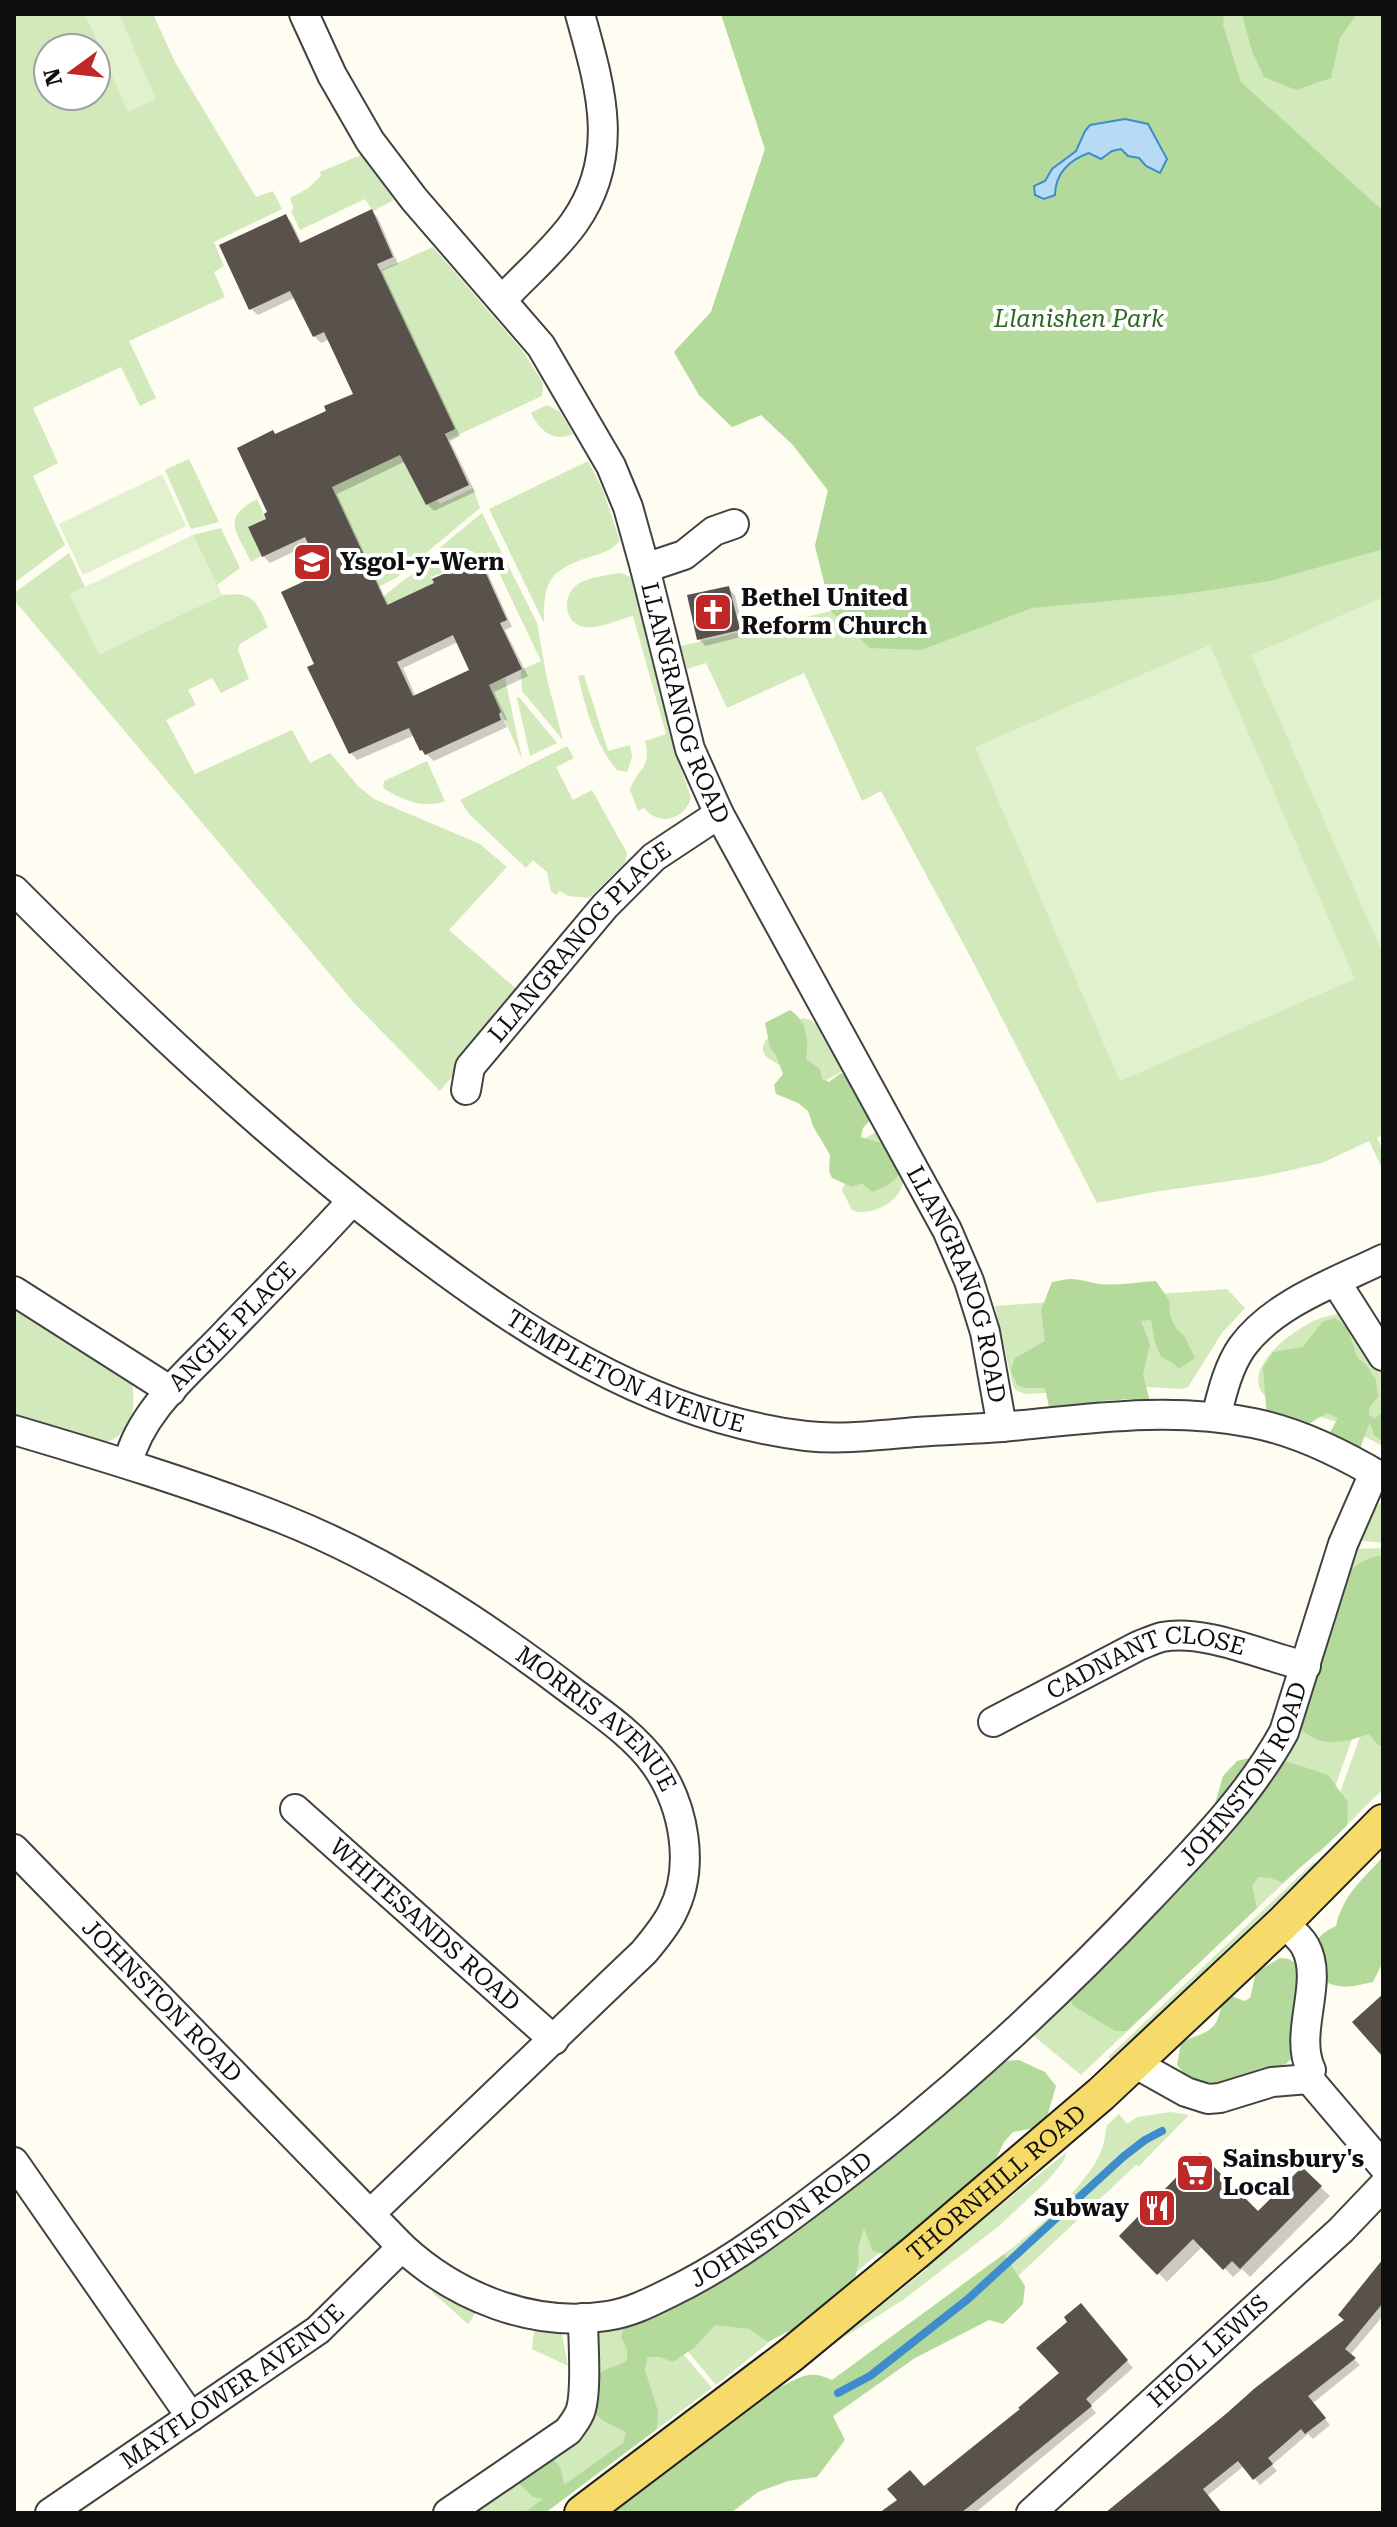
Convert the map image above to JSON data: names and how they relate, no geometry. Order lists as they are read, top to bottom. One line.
{"streets":{"main road":["THORNHILL ROAD"],"street":["LLANGRANOG ROAD","LLANGRANOG PLACE","ANGLE PLACE","TEMPLETON AVENUE","CADNANT CLOSE","MORRIS AVENUE","JOHNSTON ROAD","WHITESANDS ROAD","HEOL LEWIS","MAYFLOWER AVENUE"]},"crossings":[["LLANGRANOG ROAD","LLANGRANOG PLACE"],["LLANGRANOG ROAD","TEMPLETON AVENUE"],["ANGLE PLACE","TEMPLETON AVENUE"],["ANGLE PLACE","MORRIS AVENUE"],["TEMPLETON AVENUE","JOHNSTON ROAD"],["CADNANT CLOSE","JOHNSTON ROAD"],["MORRIS AVENUE","JOHNSTON ROAD"],["MORRIS AVENUE","WHITESANDS ROAD"],["JOHNSTON ROAD","MAYFLOWER AVENUE"]],"parks":["Llanishen Park"],"places":{"school or university":["Ysgol-y-Wern"],"church":["Bethel United Reform Church"],"supermarket":["Sainsbury's Local"],"restaurant":["Subway"]},"north":"left"}
